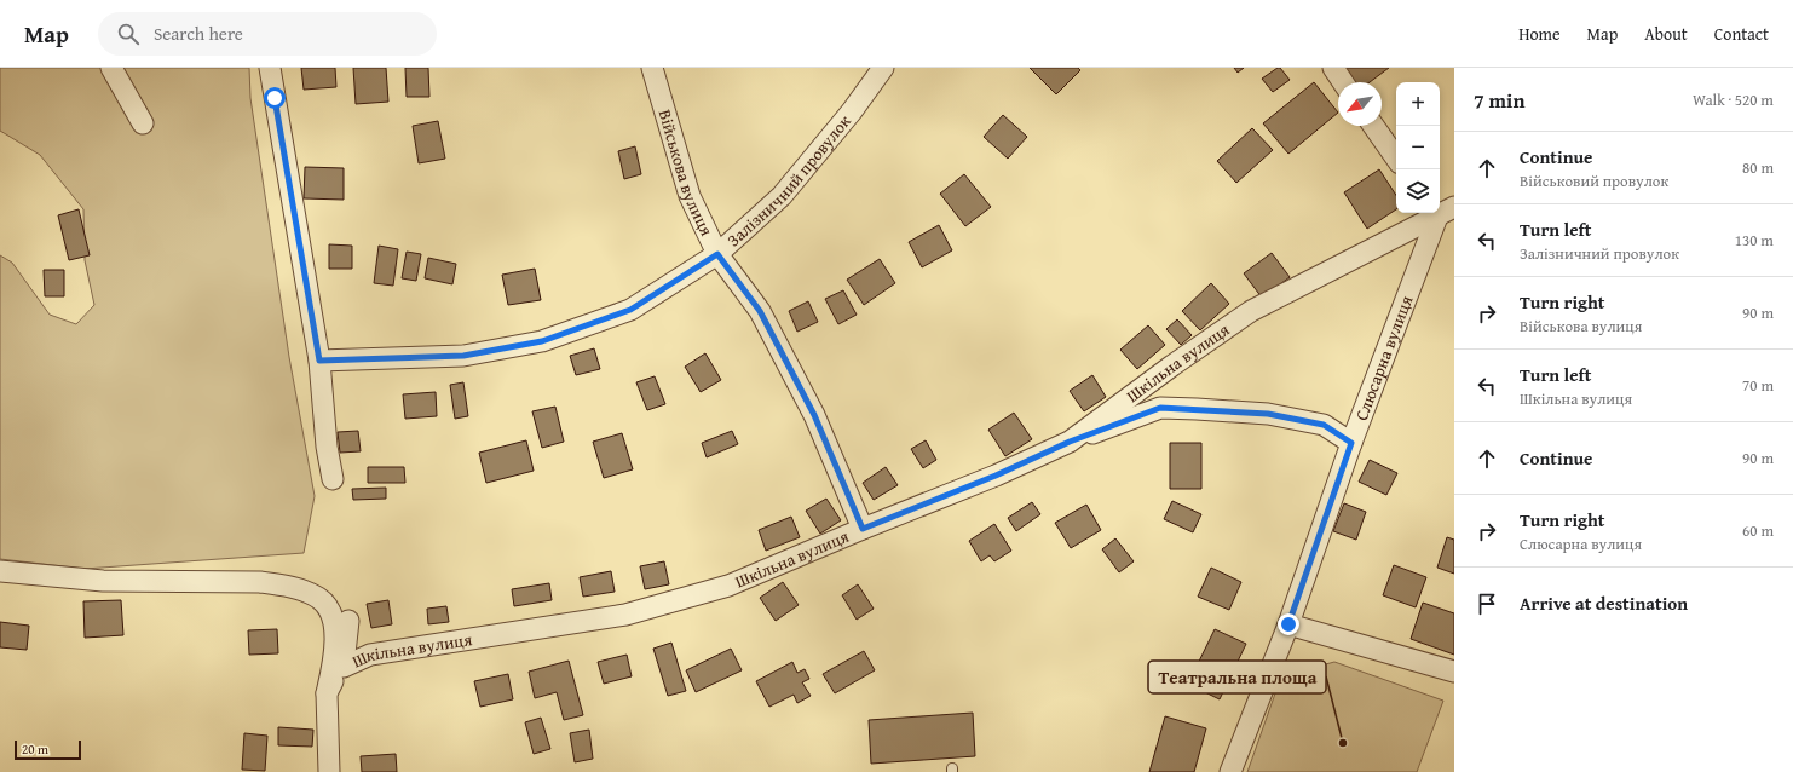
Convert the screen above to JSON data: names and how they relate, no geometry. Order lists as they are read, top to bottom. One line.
{"streets":{"street":["Військова вулиця","Залізничний провулок","Слюсарна вулиця","Шкільна вулиця"]},"crossings":[["Військова вулиця","Залізничний провулок"],["Військова вулиця","Шкільна вулиця"],["Слюсарна вулиця","Шкільна вулиця"]],"places":["Театральна площа"],"scale_bar":"20 m","north":"bottom left","page":{"header":"Map","search":"Search here","nav":["Home","Map","About","Contact"],"heading":["7 min","Walk · 520 m"],"map_buttons":["+","−"],"list":[["Continue","Військовий провулок","80 m"],["Turn left","Залізничний провулок","130 m"],["Turn right","Військова вулиця","90 m"],["Turn left","Шкільна вулиця","70 m"],["Continue","90 m"],["Turn right","Слюсарна вулиця","60 m"],"Arrive at destination"],"scale":"20 m"}}
